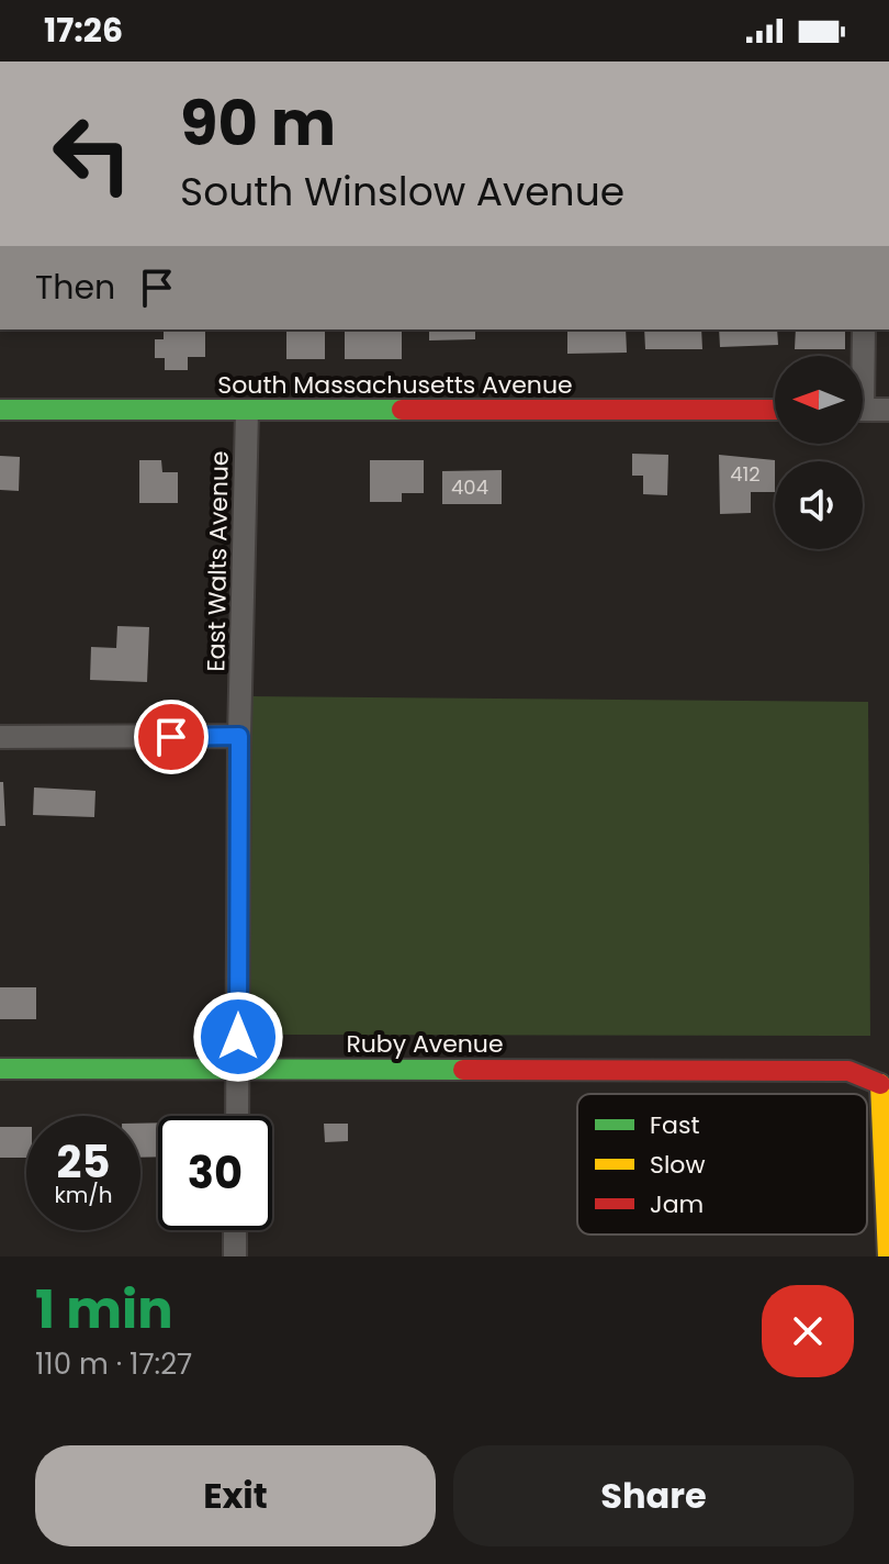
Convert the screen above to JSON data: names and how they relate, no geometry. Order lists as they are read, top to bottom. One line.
{"streets":{"street":["South Massachusetts Avenue","East Walts Avenue","Ruby Avenue"]},"crossings":[["South Massachusetts Avenue","East Walts Avenue"],["East Walts Avenue","Ruby Avenue"]],"house_numbers":["412","404"],"legend":["Fast","Slow","Jam"],"north":"left","page":{"status":"17:26","turn":["90 m","South Winslow Avenue"],"then":"Then","speed":"25 km/h","limit":"30","heading":["1 min","110 m · 17:27"],"buttons":["Exit","Share"]}}
